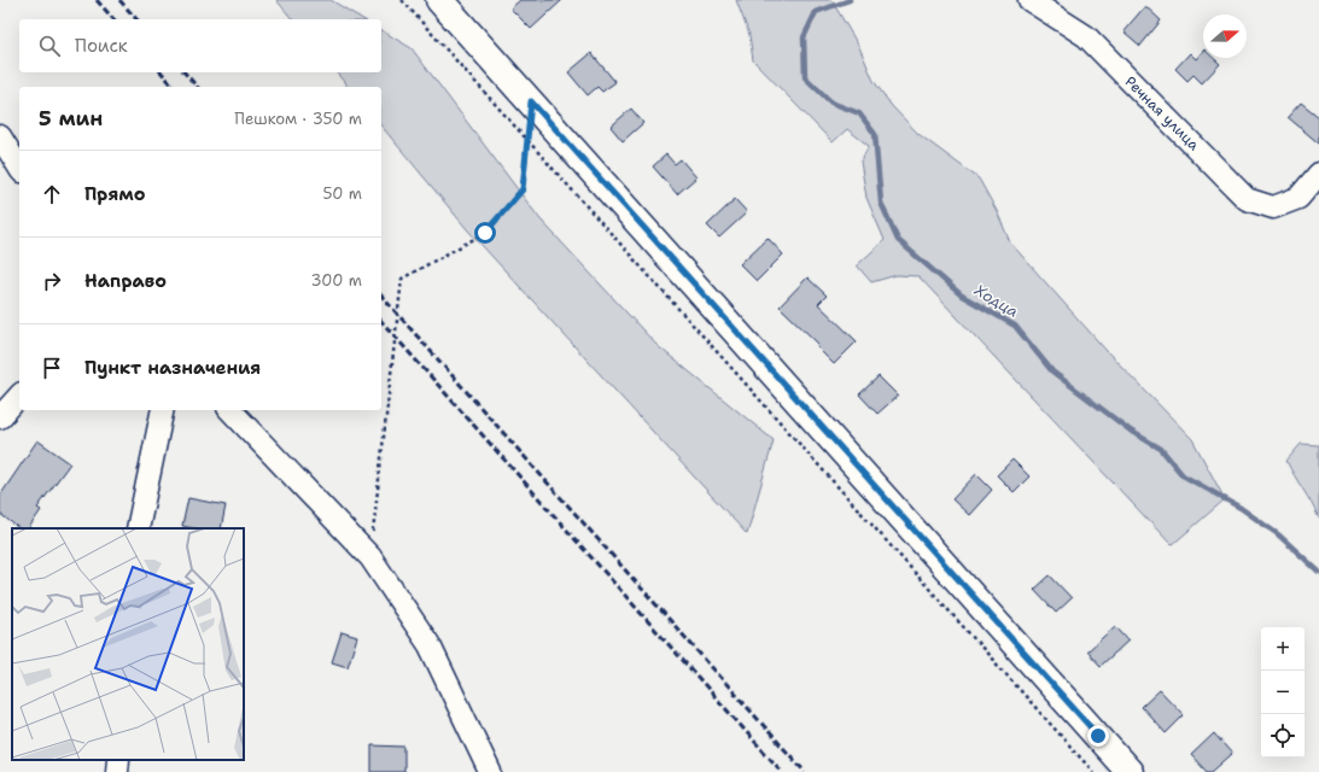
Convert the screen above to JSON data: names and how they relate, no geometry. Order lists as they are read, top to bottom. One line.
{"streets":{"street":["Речная улица"]},"water":["Ходца"],"north":"right","page":{"search":"Поиск","heading":["5 мин","Пешком · 350 m"],"list":[["Прямо","50 m"],["Направо","300 m"],"Пункт назначения"],"map_buttons":["+","−"]}}
